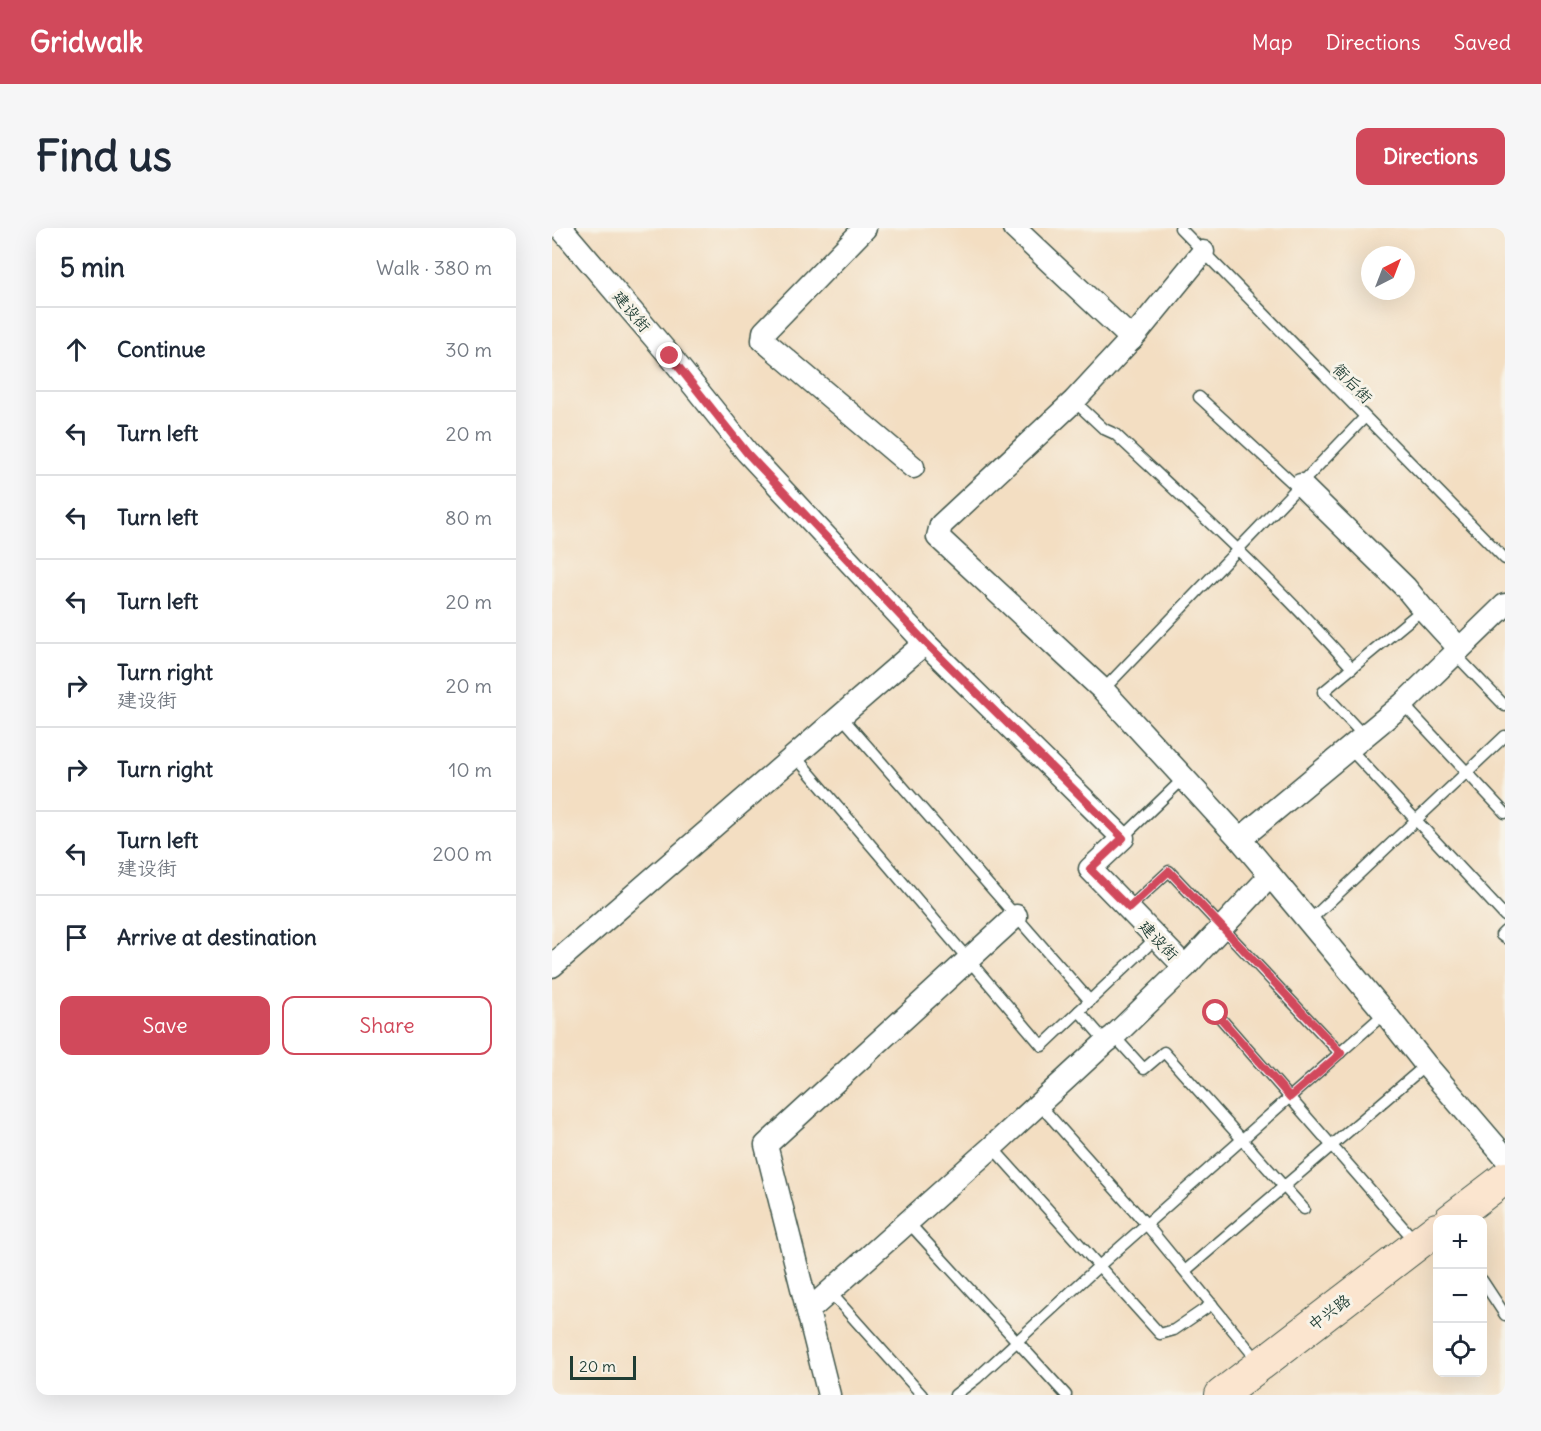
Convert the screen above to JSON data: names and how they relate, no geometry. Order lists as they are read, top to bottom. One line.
{"streets":{"main road":["中兴路"],"street":["建设街"],"lane":["衙后街"]},"scale_bar":"20 m","north":"top right","page":{"header":"Gridwalk","nav":["Map","Directions","Saved"],"buttons":["Directions",["Save","Share"]],"title":"Find us","heading":["5 min","Walk · 380 m"],"list":[["Continue","30 m"],["Turn left","20 m"],["Turn left","80 m"],["Turn left","20 m"],["Turn right","建设街","20 m"],["Turn right","10 m"],["Turn left","建设街","200 m"],"Arrive at destination"],"map_buttons":["+","−"],"scale":"20 m"}}
